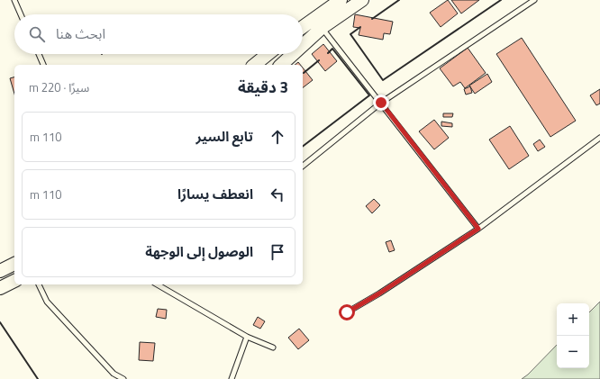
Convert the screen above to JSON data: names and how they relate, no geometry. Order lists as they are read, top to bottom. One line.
{"page":{"search":"ابحث هنا","heading":["3 دقيقة","سيرًا · 220 m"],"list":[["تابع السير","110 m"],["انعطف يسارًا","110 m"],"الوصول إلى الوجهة"],"map_buttons":["+","−"]}}
